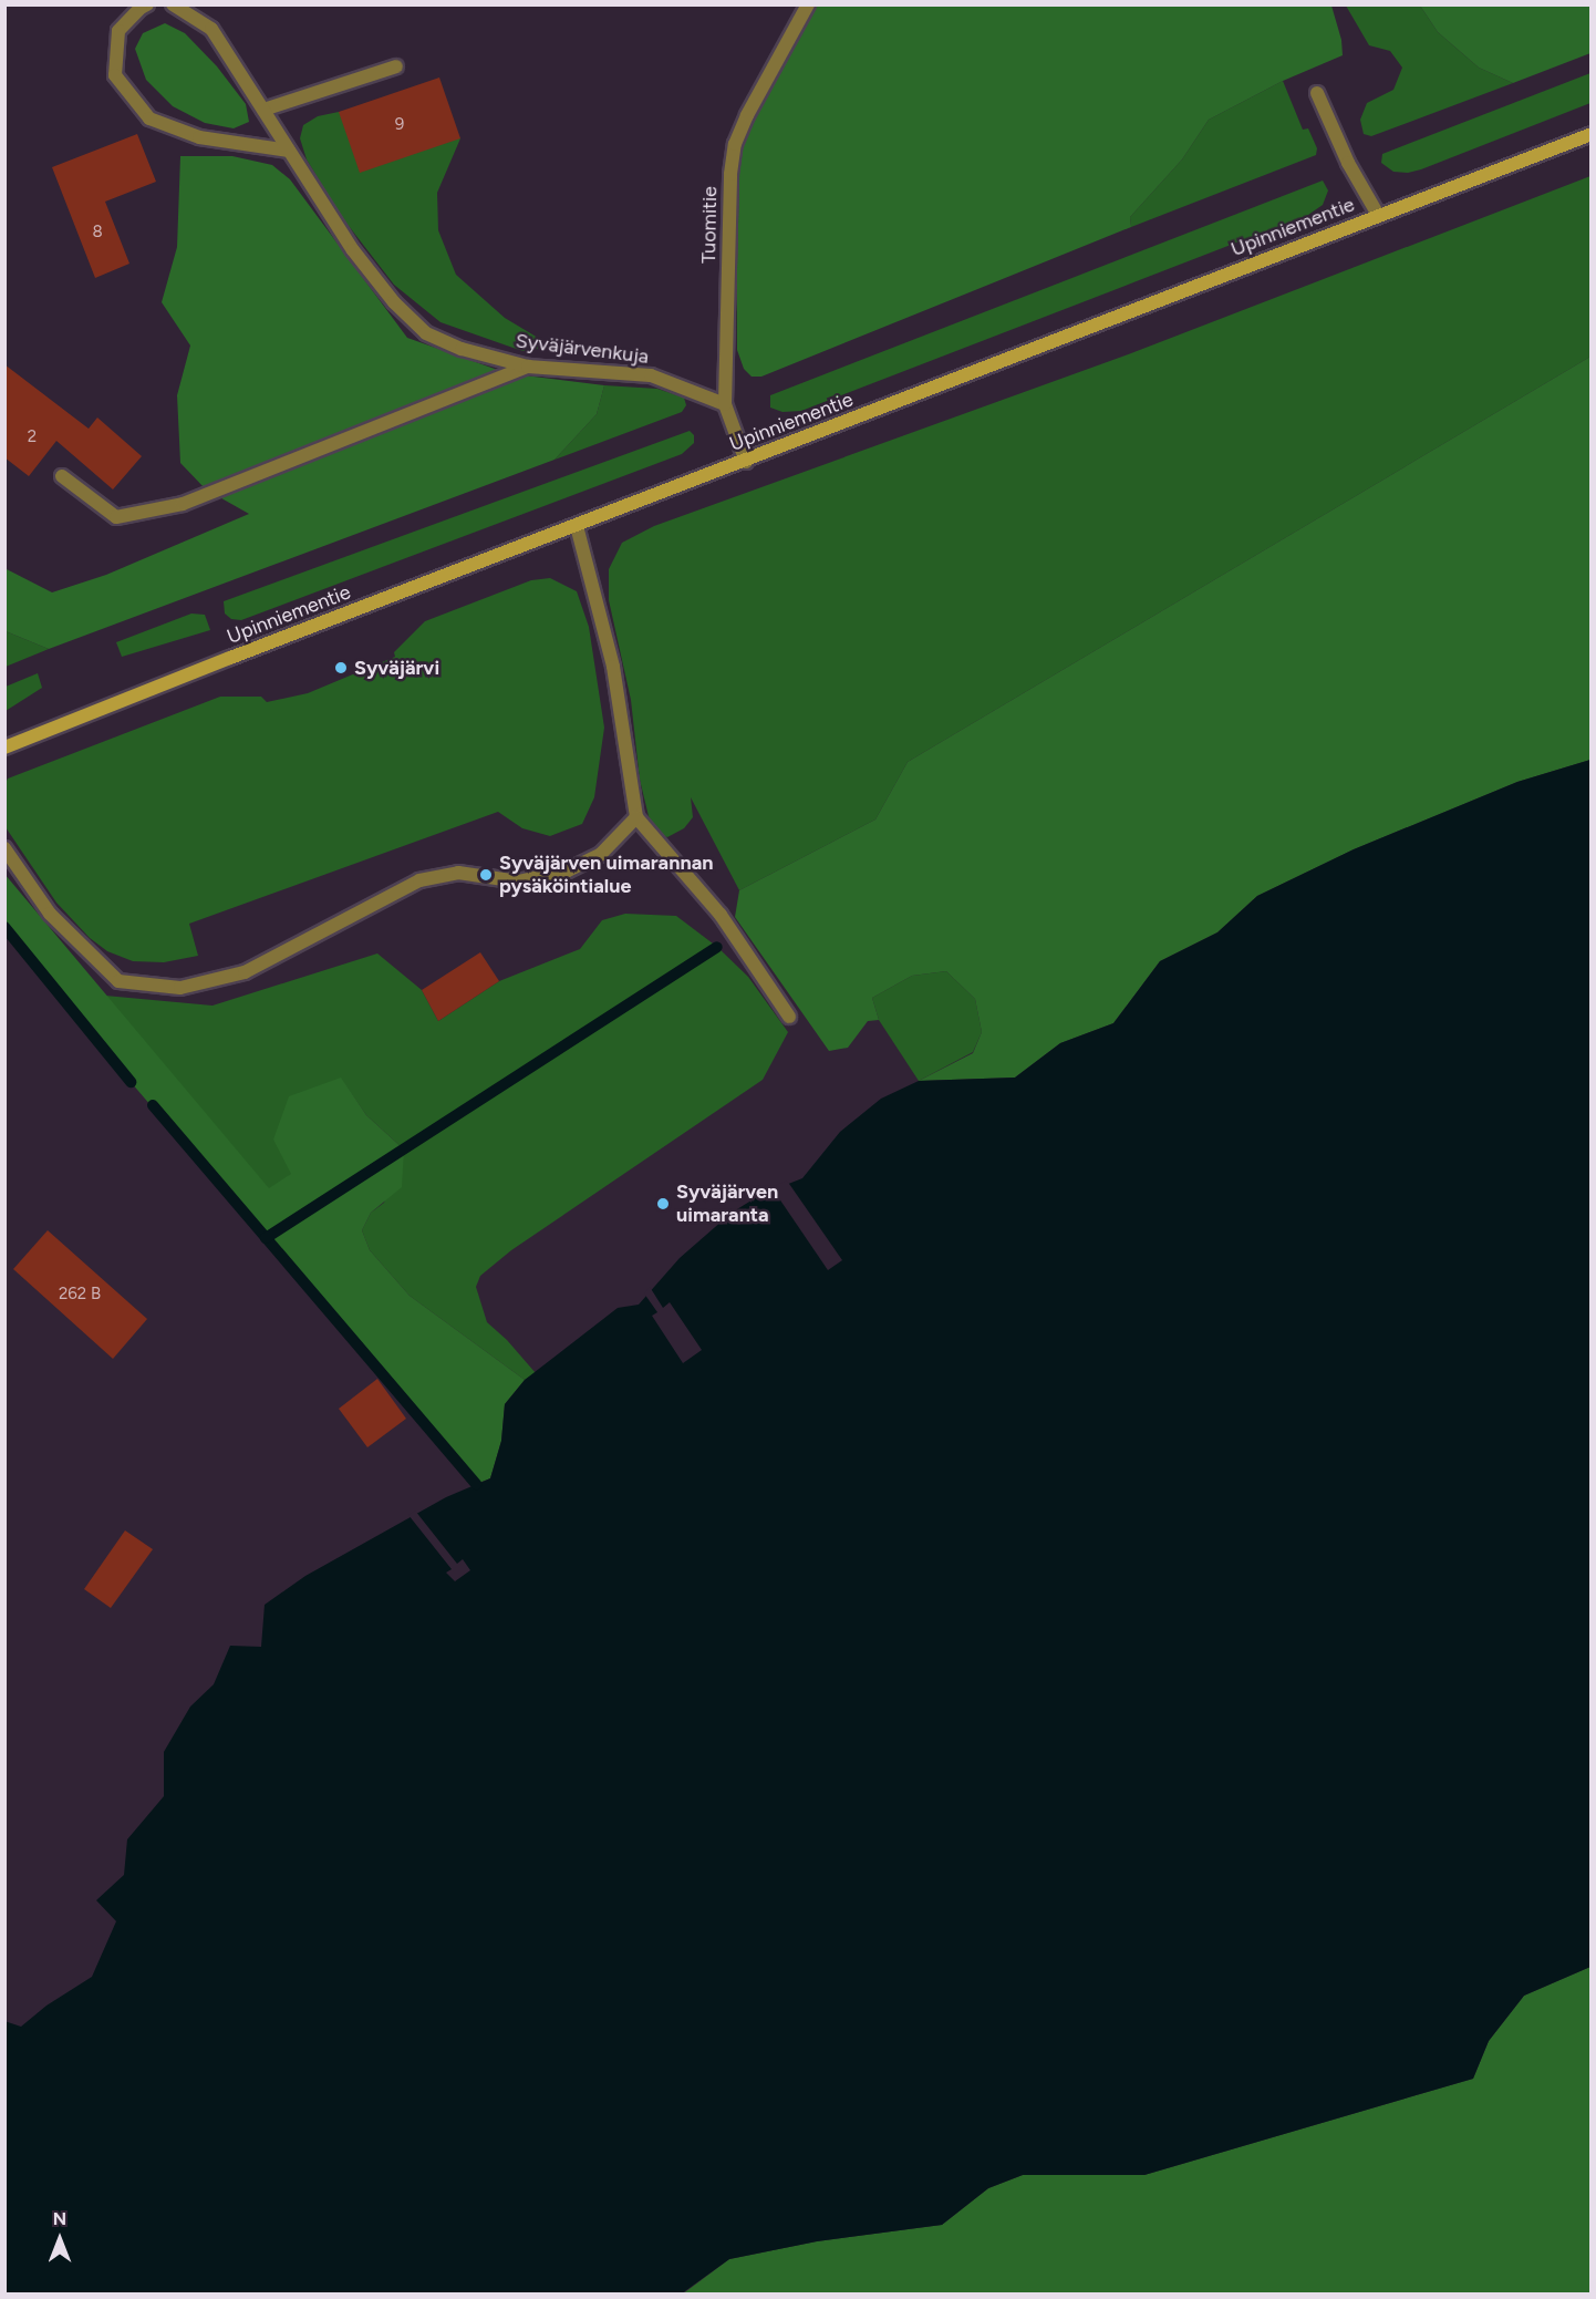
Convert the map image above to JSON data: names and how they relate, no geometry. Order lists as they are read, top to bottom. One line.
{"streets":{"main road":["Upinniementie"],"street":["Tuomitie","Syväjärvenkuja"]},"crossings":[["Tuomitie","Upinniementie"],["Tuomitie","Syväjärvenkuja"]],"places":["Syväjärvi","Syväjärven uimarannan pysäköintialue","Syväjärven uimaranta"],"house_numbers":["9","8","2","262 B"],"north":"top"}
